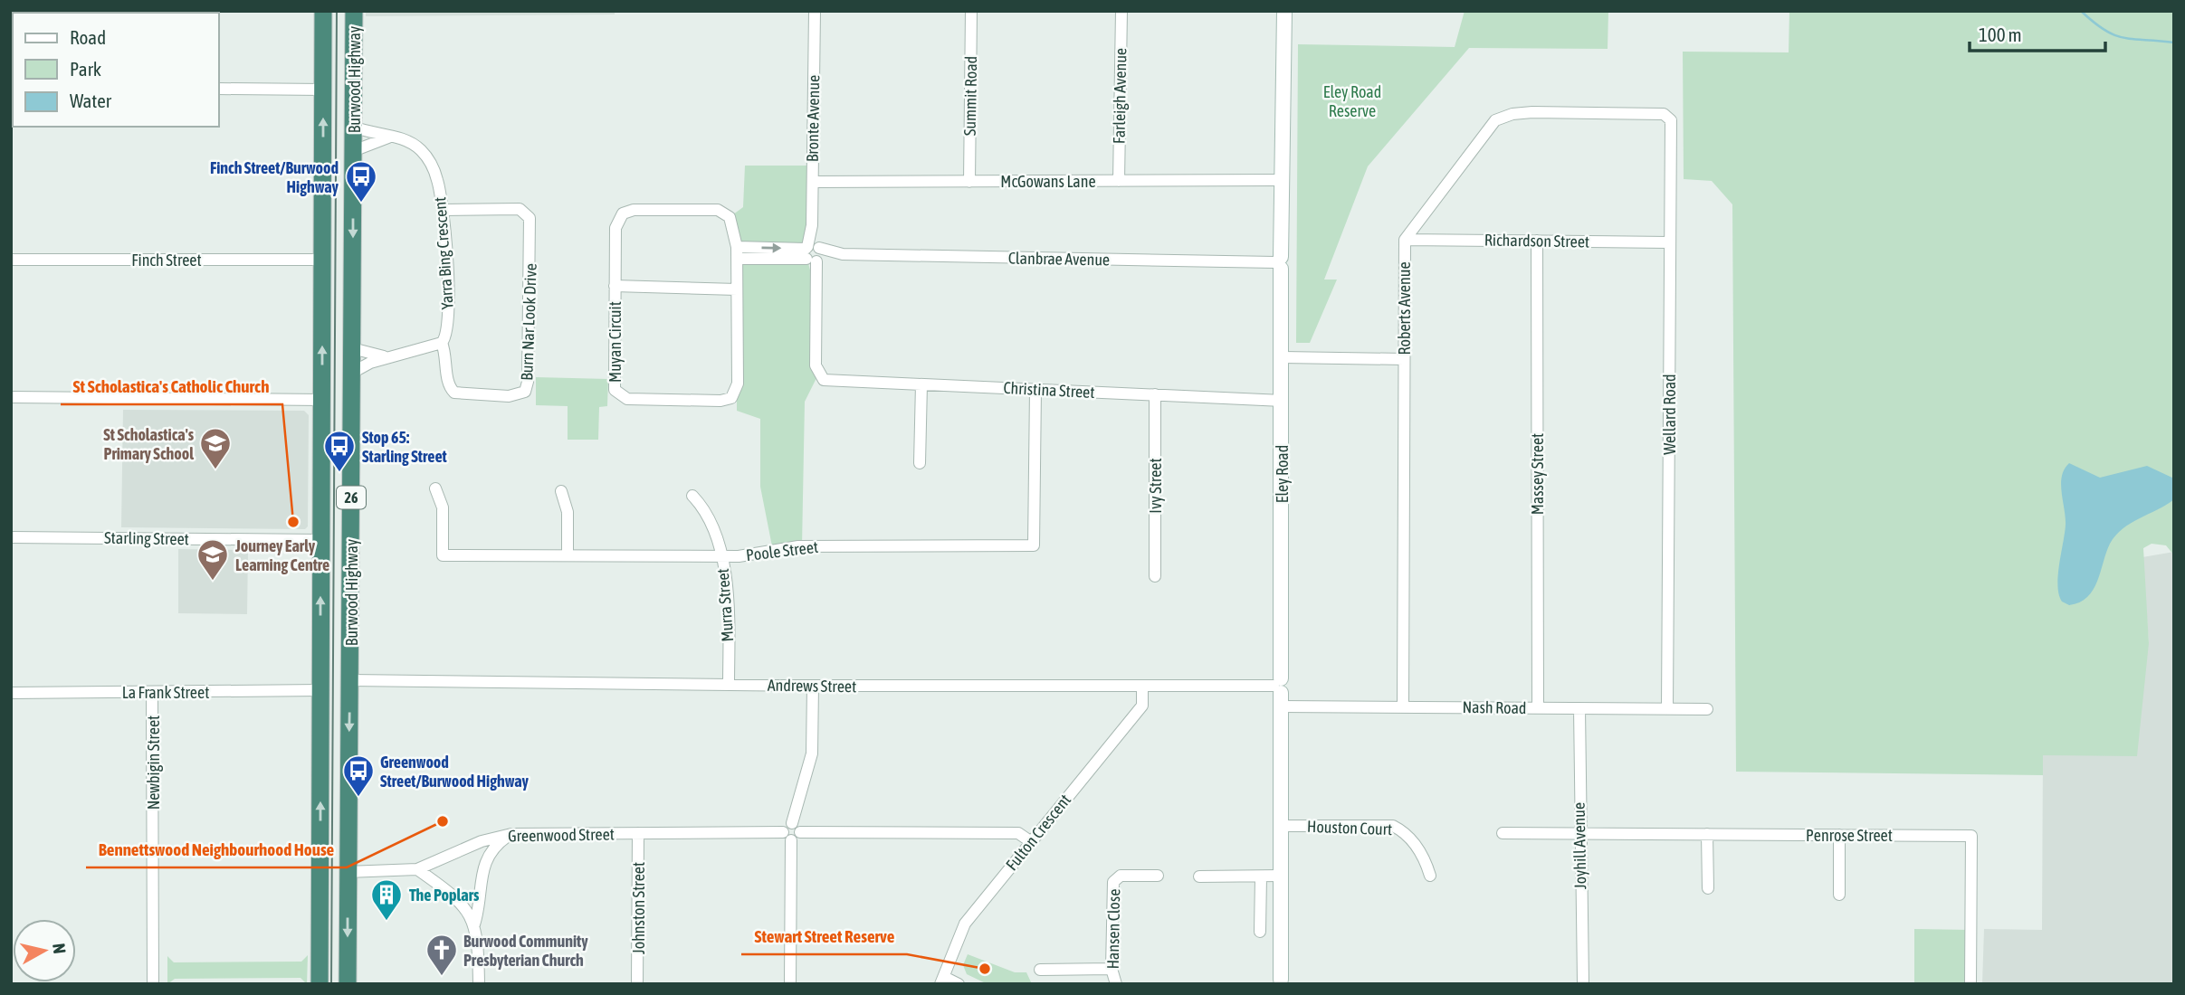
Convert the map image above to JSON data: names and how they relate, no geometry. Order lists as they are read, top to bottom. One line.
{"streets":{"highway":["Burwood Highway","26"],"main road":["Eley Road"],"street":["Summit Road","Farleigh Avenue","Bronte Avenue","McGowans Lane","Richardson Street","Yarra Bing Crescent","Clanbrae Avenue","Finch Street","Roberts Avenue","Burn Nar Look Drive","Muyan Circuit","Christina Street","Wellard Road","Massey Street","Ivy Street","Starling Street","Poole Street","Murra Street","Andrews Street","La Frank Street","Nash Road","Newbigin Street","Houston Court","Fulton Crescent","Greenwood Street","Penrose Street","Joyhill Avenue","Johnston Street","Hansen Close"]},"crossings":[["Burwood Highway","Yarra Bing Crescent"],["Burwood Highway","Finch Street"],["Burwood Highway","Starling Street"],["Burwood Highway","Andrews Street"],["Burwood Highway","La Frank Street"],["Burwood Highway","Greenwood Street"],["Summit Road","McGowans Lane"],["Farleigh Avenue","McGowans Lane"],["Bronte Avenue","McGowans Lane"],["Bronte Avenue","Clanbrae Avenue"],["Bronte Avenue","Christina Street"],["McGowans Lane","Eley Road"],["Richardson Street","Roberts Avenue"],["Richardson Street","Wellard Road"],["Richardson Street","Massey Street"],["Yarra Bing Crescent","Burn Nar Look Drive"],["Clanbrae Avenue","Eley Road"],["Roberts Avenue","Wellard Road"],["Roberts Avenue","Nash Road"],["Christina Street","Eley Road"],["Christina Street","Ivy Street"],["Christina Street","Poole Street"],["Wellard Road","Nash Road"],["Eley Road","Andrews Street"],["Eley Road","Nash Road"],["Eley Road","Houston Court"],["Massey Street","Nash Road"],["Poole Street","Murra Street"],["Murra Street","Andrews Street"],["Andrews Street","Nash Road"],["Andrews Street","Fulton Crescent"],["La Frank Street","Newbigin Street"],["Nash Road","Joyhill Avenue"],["Greenwood Street","Johnston Street"],["Penrose Street","Joyhill Avenue"]],"parks":["Eley Road Reserve"],"places":{"bus stop":["Finch Street/Burwood Highway","Stop 65: Starling Street","Greenwood Street/Burwood Highway"],"school or university":["St Scholastica's Primary School","Journey Early Learning Centre"],"other":["St Scholastica's Catholic Church","Bennettswood Neighbourhood House","Stewart Street Reserve"],"building":["The Poplars"],"church":["Burwood Community Presbyterian Church"]},"legend":["Road","Park","Water"],"scale_bar":"100 m","north":"right"}
